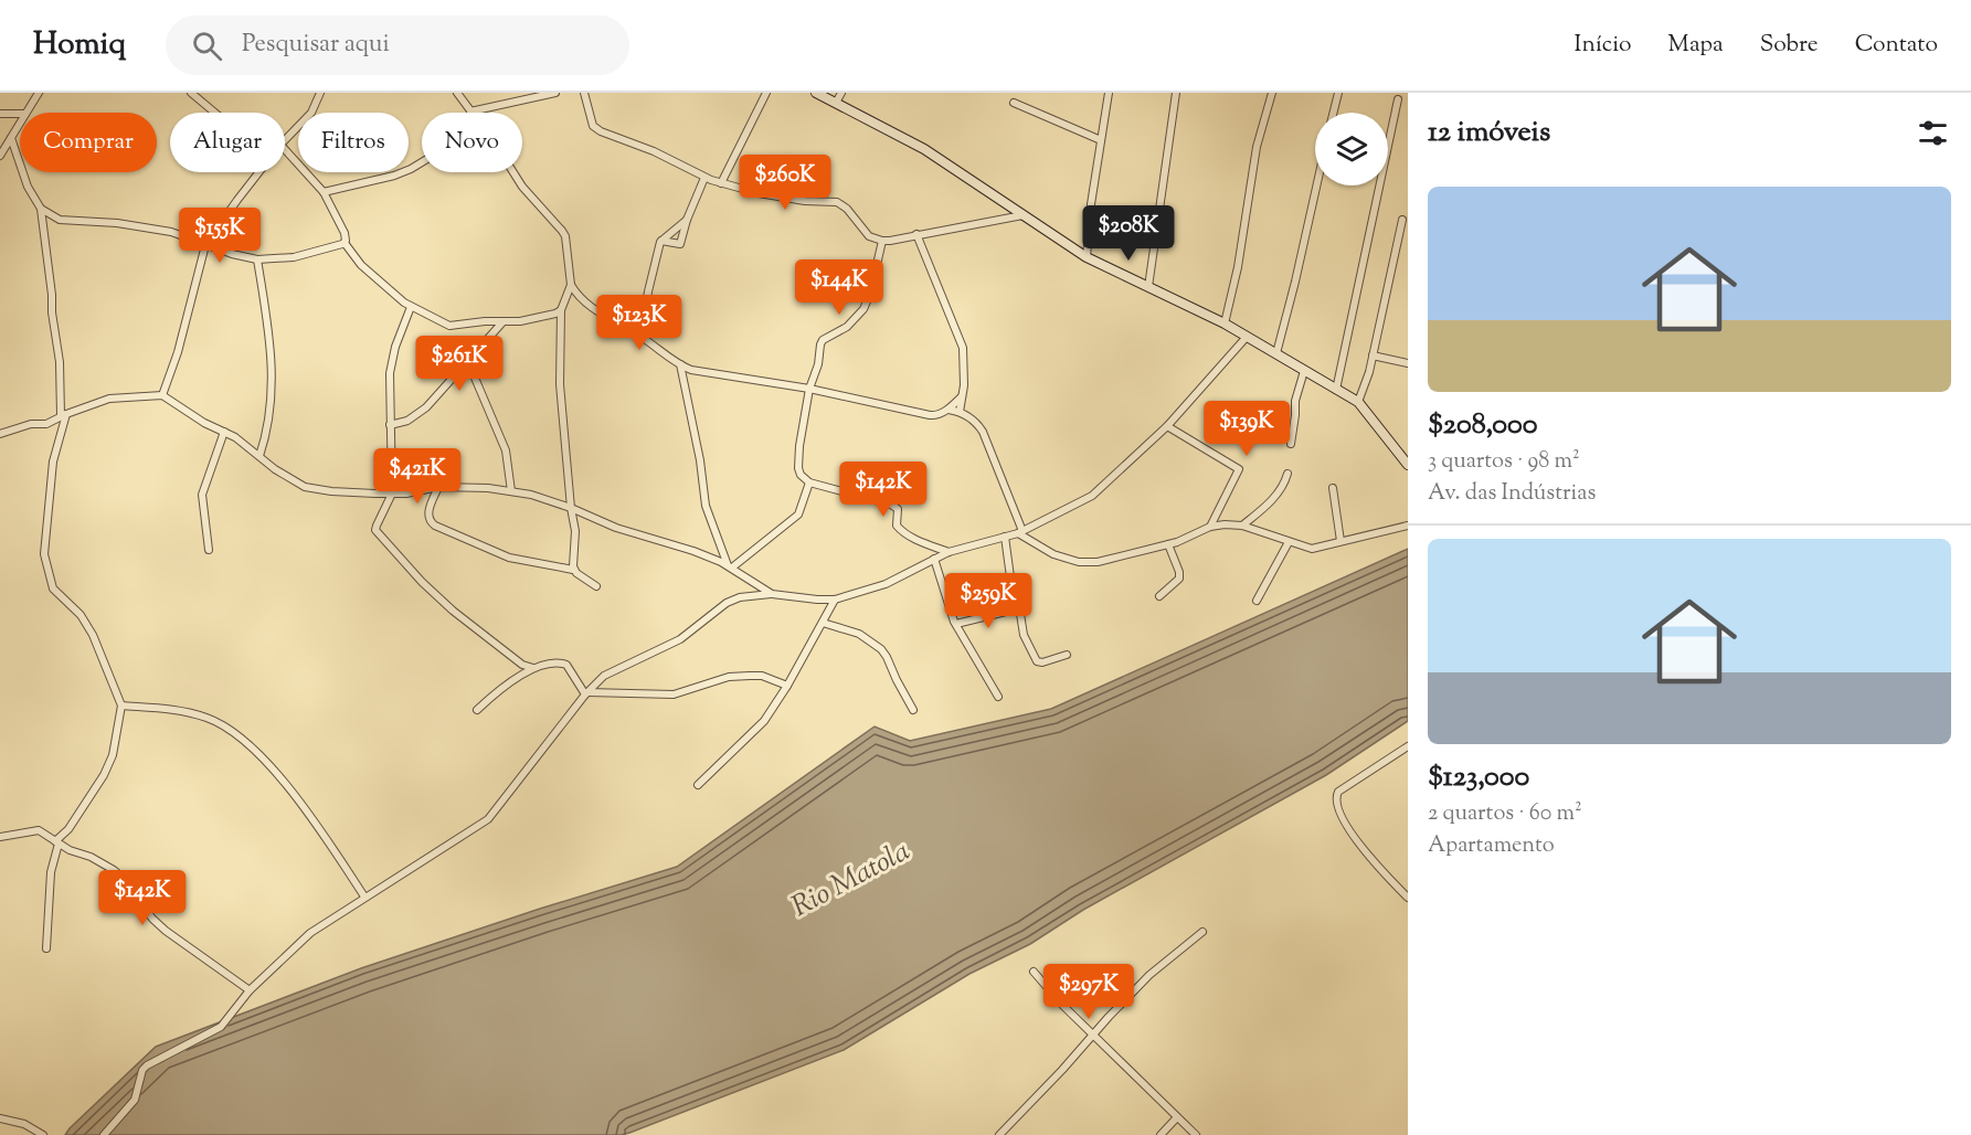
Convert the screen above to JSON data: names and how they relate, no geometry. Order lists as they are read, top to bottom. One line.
{"water":["Rio Matola"],"page":{"header":"Homiq","search":"Pesquisar aqui","nav":["Início","Mapa","Sobre","Contato"],"heading":"12 imóveis","chip":["Comprar","Alugar","Filtros","Novo"],"price":["$260K","$208K","$155K","$144K","$123K","$261K","$139K","$421K","$142K","$259K","$142K","$297K"],"list":[{"name":"$208,000","note":"3 quartos · 98 m² · Av. das Indústrias"},{"name":"$123,000","note":"2 quartos · 60 m² · Apartamento"}]}}
